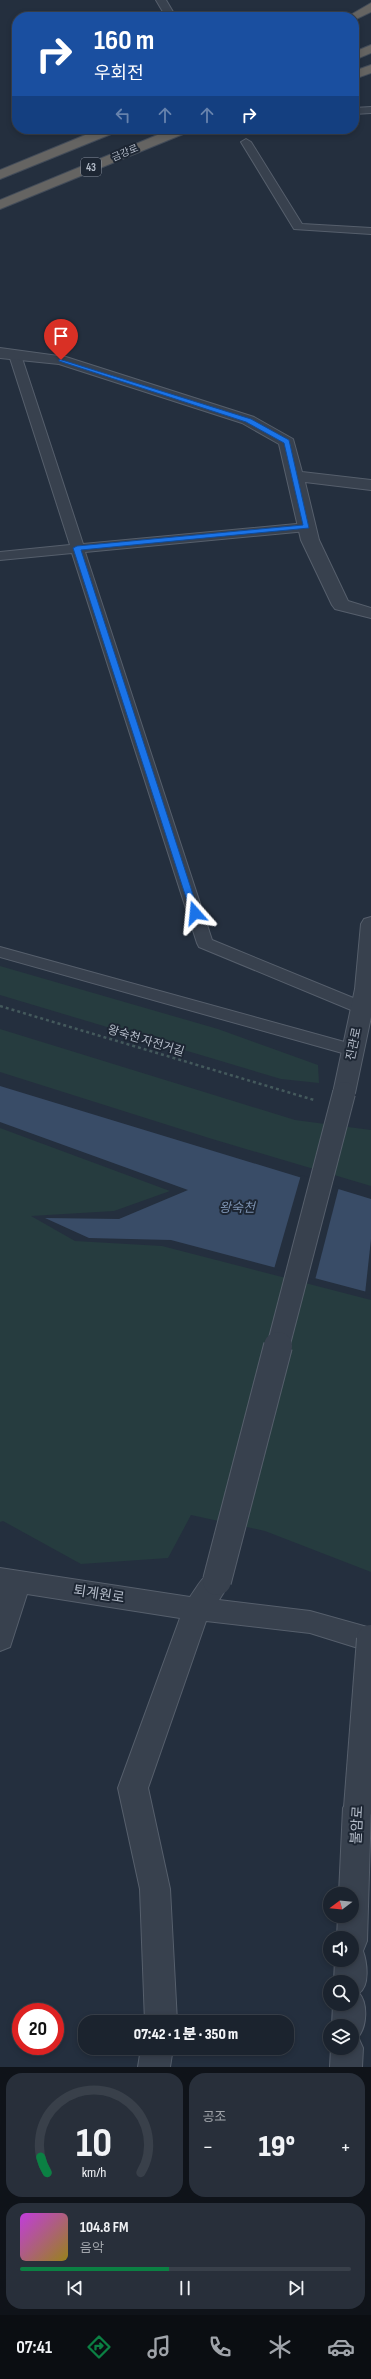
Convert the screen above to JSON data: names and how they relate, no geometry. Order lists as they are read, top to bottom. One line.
{"streets":{"highway":["금강로","43"],"street":["진관로","퇴계원로","불암로"],"path":["왕숙천 자전거길"]},"crossings":[["진관로","퇴계원로"],["퇴계원로","불암로"]],"water":["왕숙천"],"north":"left","page":{"turn":["160 m","우회전"],"limit":"20","trip":"07:42 · 1 분 · 350 m","tile":"공조","heat":["−","19°","+"],"song":["104.8 FM","음악"],"tabs":"07:41","gauge":["10","km/h"]}}
